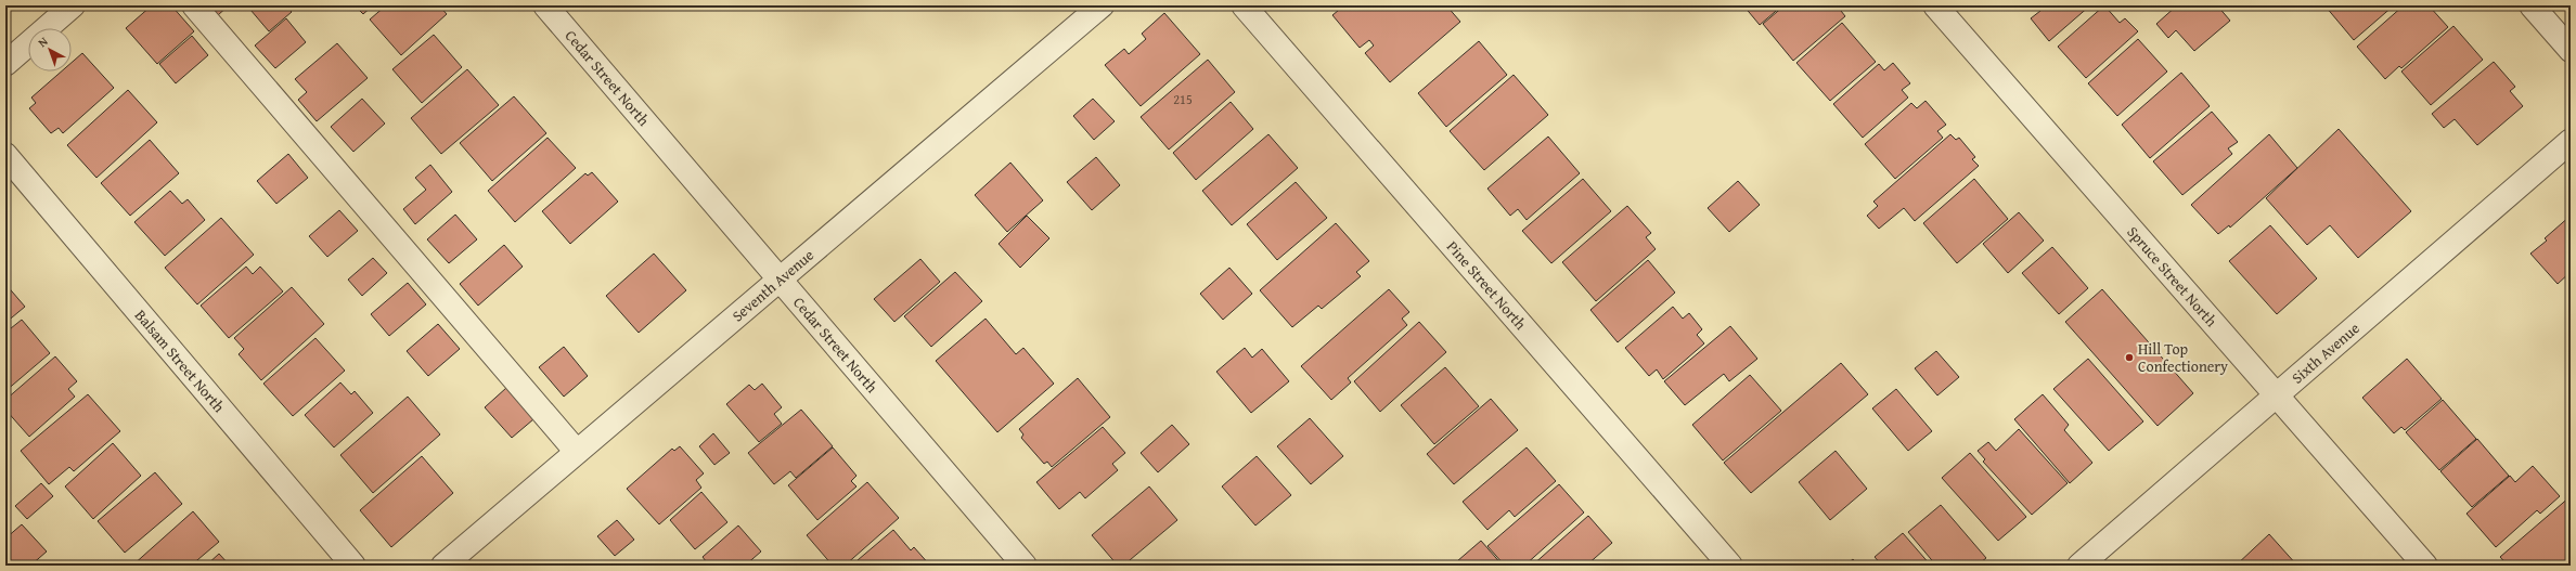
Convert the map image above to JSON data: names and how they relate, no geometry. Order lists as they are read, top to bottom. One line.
{"streets":{"street":["Cedar Street North","Spruce Street North","Seventh Avenue","Pine Street North","Sixth Avenue","Balsam Street North"]},"crossings":[["Cedar Street North","Seventh Avenue"],["Spruce Street North","Sixth Avenue"]],"places":["Hill Top Confectionery"],"house_numbers":["215"],"north":"top left"}
